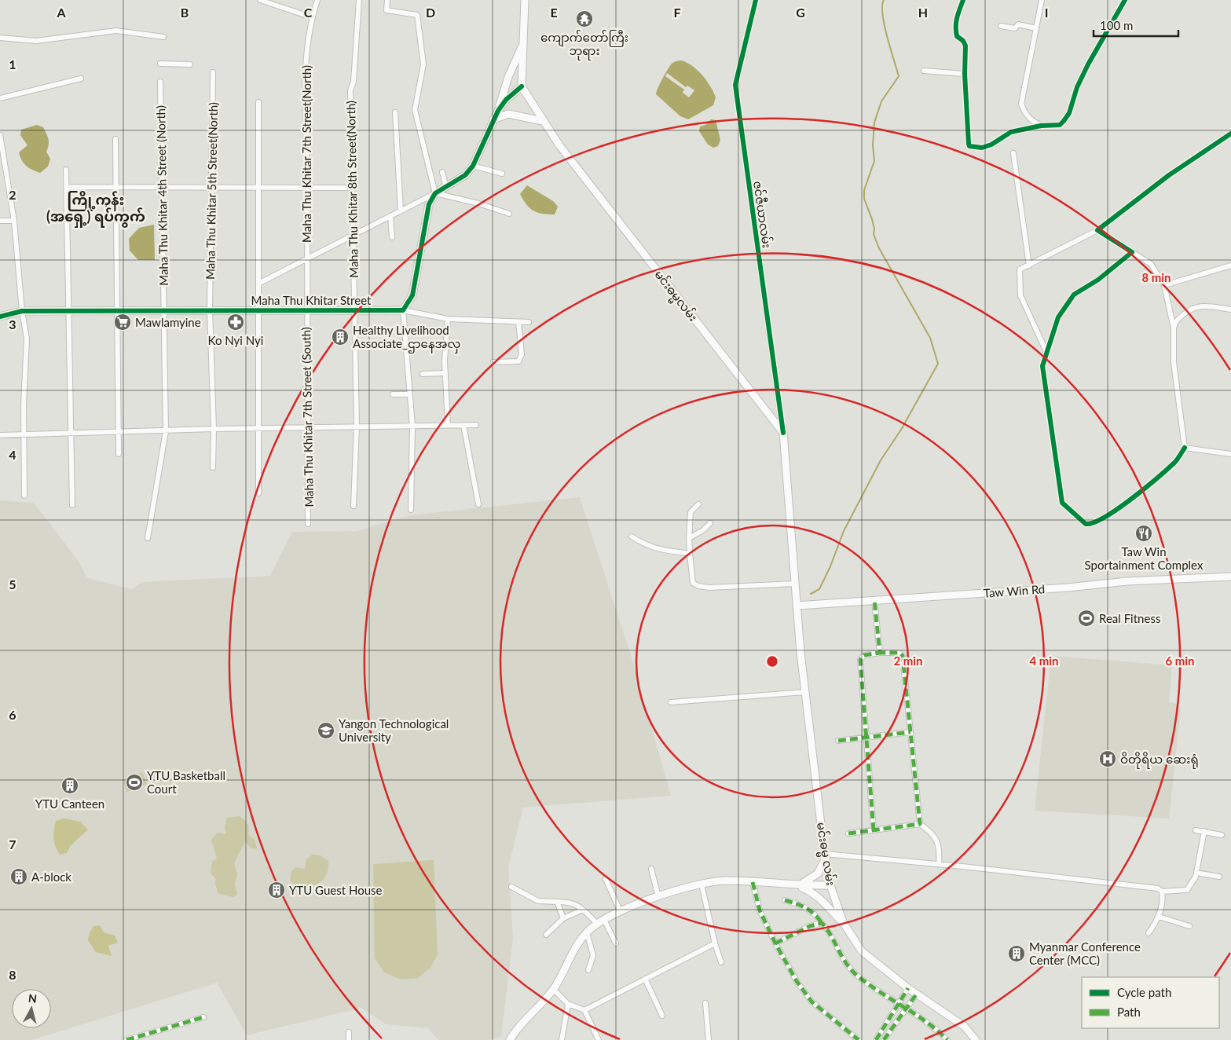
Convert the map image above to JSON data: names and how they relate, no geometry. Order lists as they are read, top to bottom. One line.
{"streets":{"main road":["မင်းဓမ္မလမ်း","Maha Thu Khitar Street","Taw Win Rd","မင်းဓမ္မ လမ်း"],"street":["Maha Thu Khitar 7th Street(North)","Maha Thu Khitar 8th Street(North)","Maha Thu Khitar 5th Street(North)","Maha Thu Khitar 4th Street (North)","ဇင်ဇီယာလမ်း","Maha Thu Khitar 7th Street (South)"]},"crossings":[["Maha Thu Khitar 7th Street(North)","Maha Thu Khitar Street"],["Maha Thu Khitar 7th Street(North)","Maha Thu Khitar 7th Street (South)"],["Maha Thu Khitar 8th Street(North)","Maha Thu Khitar Street"],["Maha Thu Khitar 5th Street(North)","Maha Thu Khitar Street"],["Maha Thu Khitar 4th Street (North)","Maha Thu Khitar Street"],["ဇင်ဇီယာလမ်း","မင်းဓမ္မလမ်း"],["Maha Thu Khitar Street","Maha Thu Khitar 7th Street (South)"],["Taw Win Rd","မင်းဓမ္မ လမ်း"]],"districts":["ကြို့ကုန်း (အရှေ့) ရပ်ကွက်"],"places":{"temple":["ကျောက်တော်ကြီး ဘုရား"],"supermarket":["Mawlamyine"],"pharmacy":["Ko Nyi Nyi"],"building":["Healthy Livelihood Associate_ဌာနေအလှ","YTU Canteen","A-block","YTU Guest House","Myanmar Conference Center (MCC)"],"restaurant":["Taw Win Sportainment Complex"],"sports":["Real Fitness","YTU Basketball Court"],"school or university":["Yangon Technological University"],"hospital":["ဝိတိုရိယ ဆေးရုံ"]},"legend":["Cycle path","Path"],"scale_bar":"100 m","north":"top","grid":{"columns":["A","B","C","D","E","F","G","H","I"],"rows":["1","2","3","4","5","6","7","8"]},"rings":["8 min","2 min","4 min","6 min"]}
